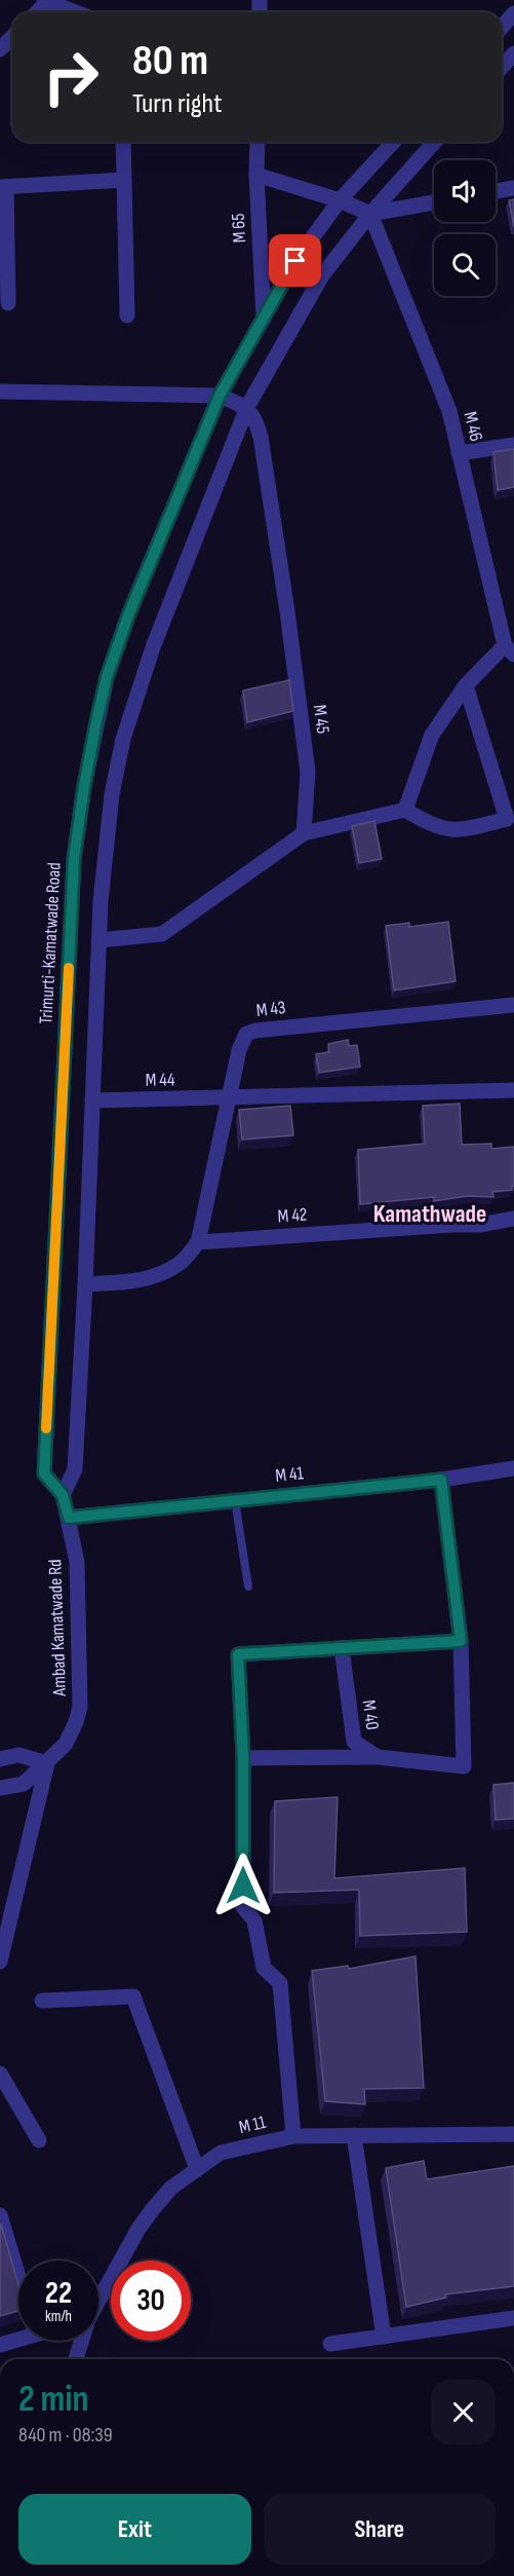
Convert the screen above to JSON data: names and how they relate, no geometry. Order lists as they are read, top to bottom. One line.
{"streets":{"street":["M 65","M 46","M 45","Trimurti-Kamatwade Road","M 43","M 44","M 42","M 41","Ambad Kamatwade Rd","M 40","M 11"]},"crossings":[["M 65","Trimurti-Kamatwade Road"],["Trimurti-Kamatwade Road","Ambad Kamatwade Rd"],["M 43","M 44"],["M 43","M 42"],["M 41","Ambad Kamatwade Rd"]],"districts":["Kamathwade"],"page":{"turn":["80 m","Turn right"],"speed":"22 km/h","limit":"30","heading":["2 min","840 m · 08:39"],"buttons":["Exit","Share"]}}
